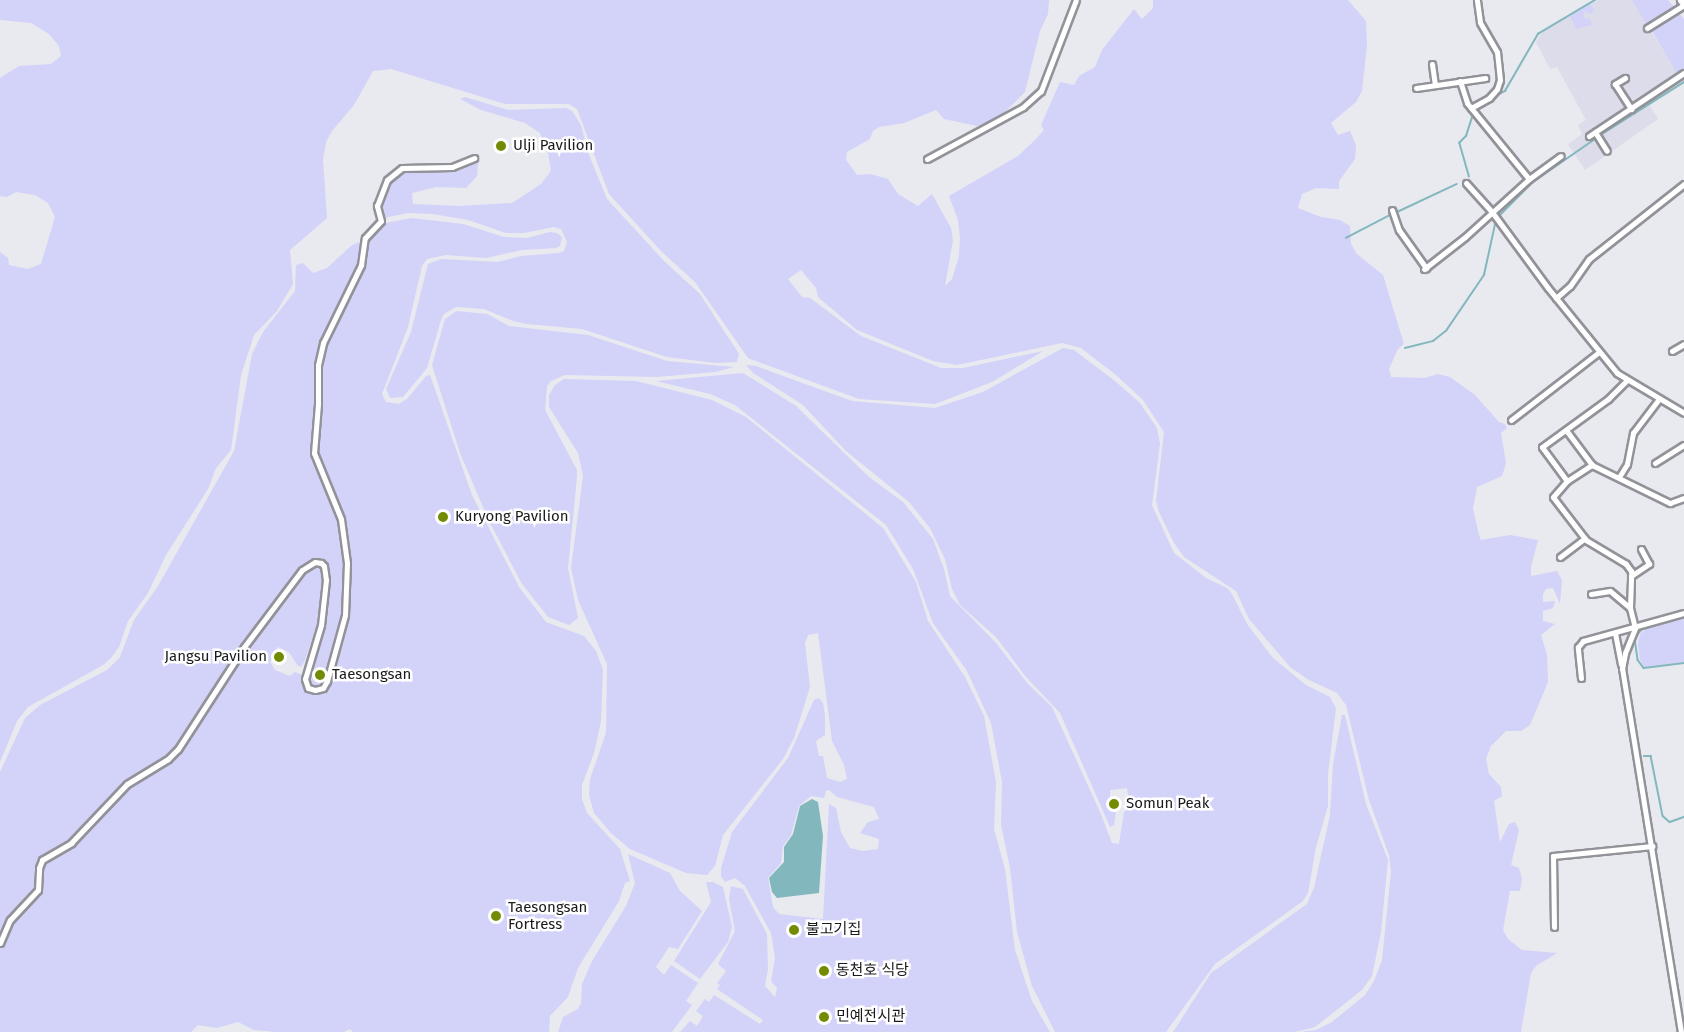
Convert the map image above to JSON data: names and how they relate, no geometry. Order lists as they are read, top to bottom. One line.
{"places":["Ulji Pavilion","Kuryong Pavilion","Jangsu Pavilion","Taesongsan","Somun Peak","Taesongsan Fortress","불고기집","동천호 식당","민예전시관"]}
